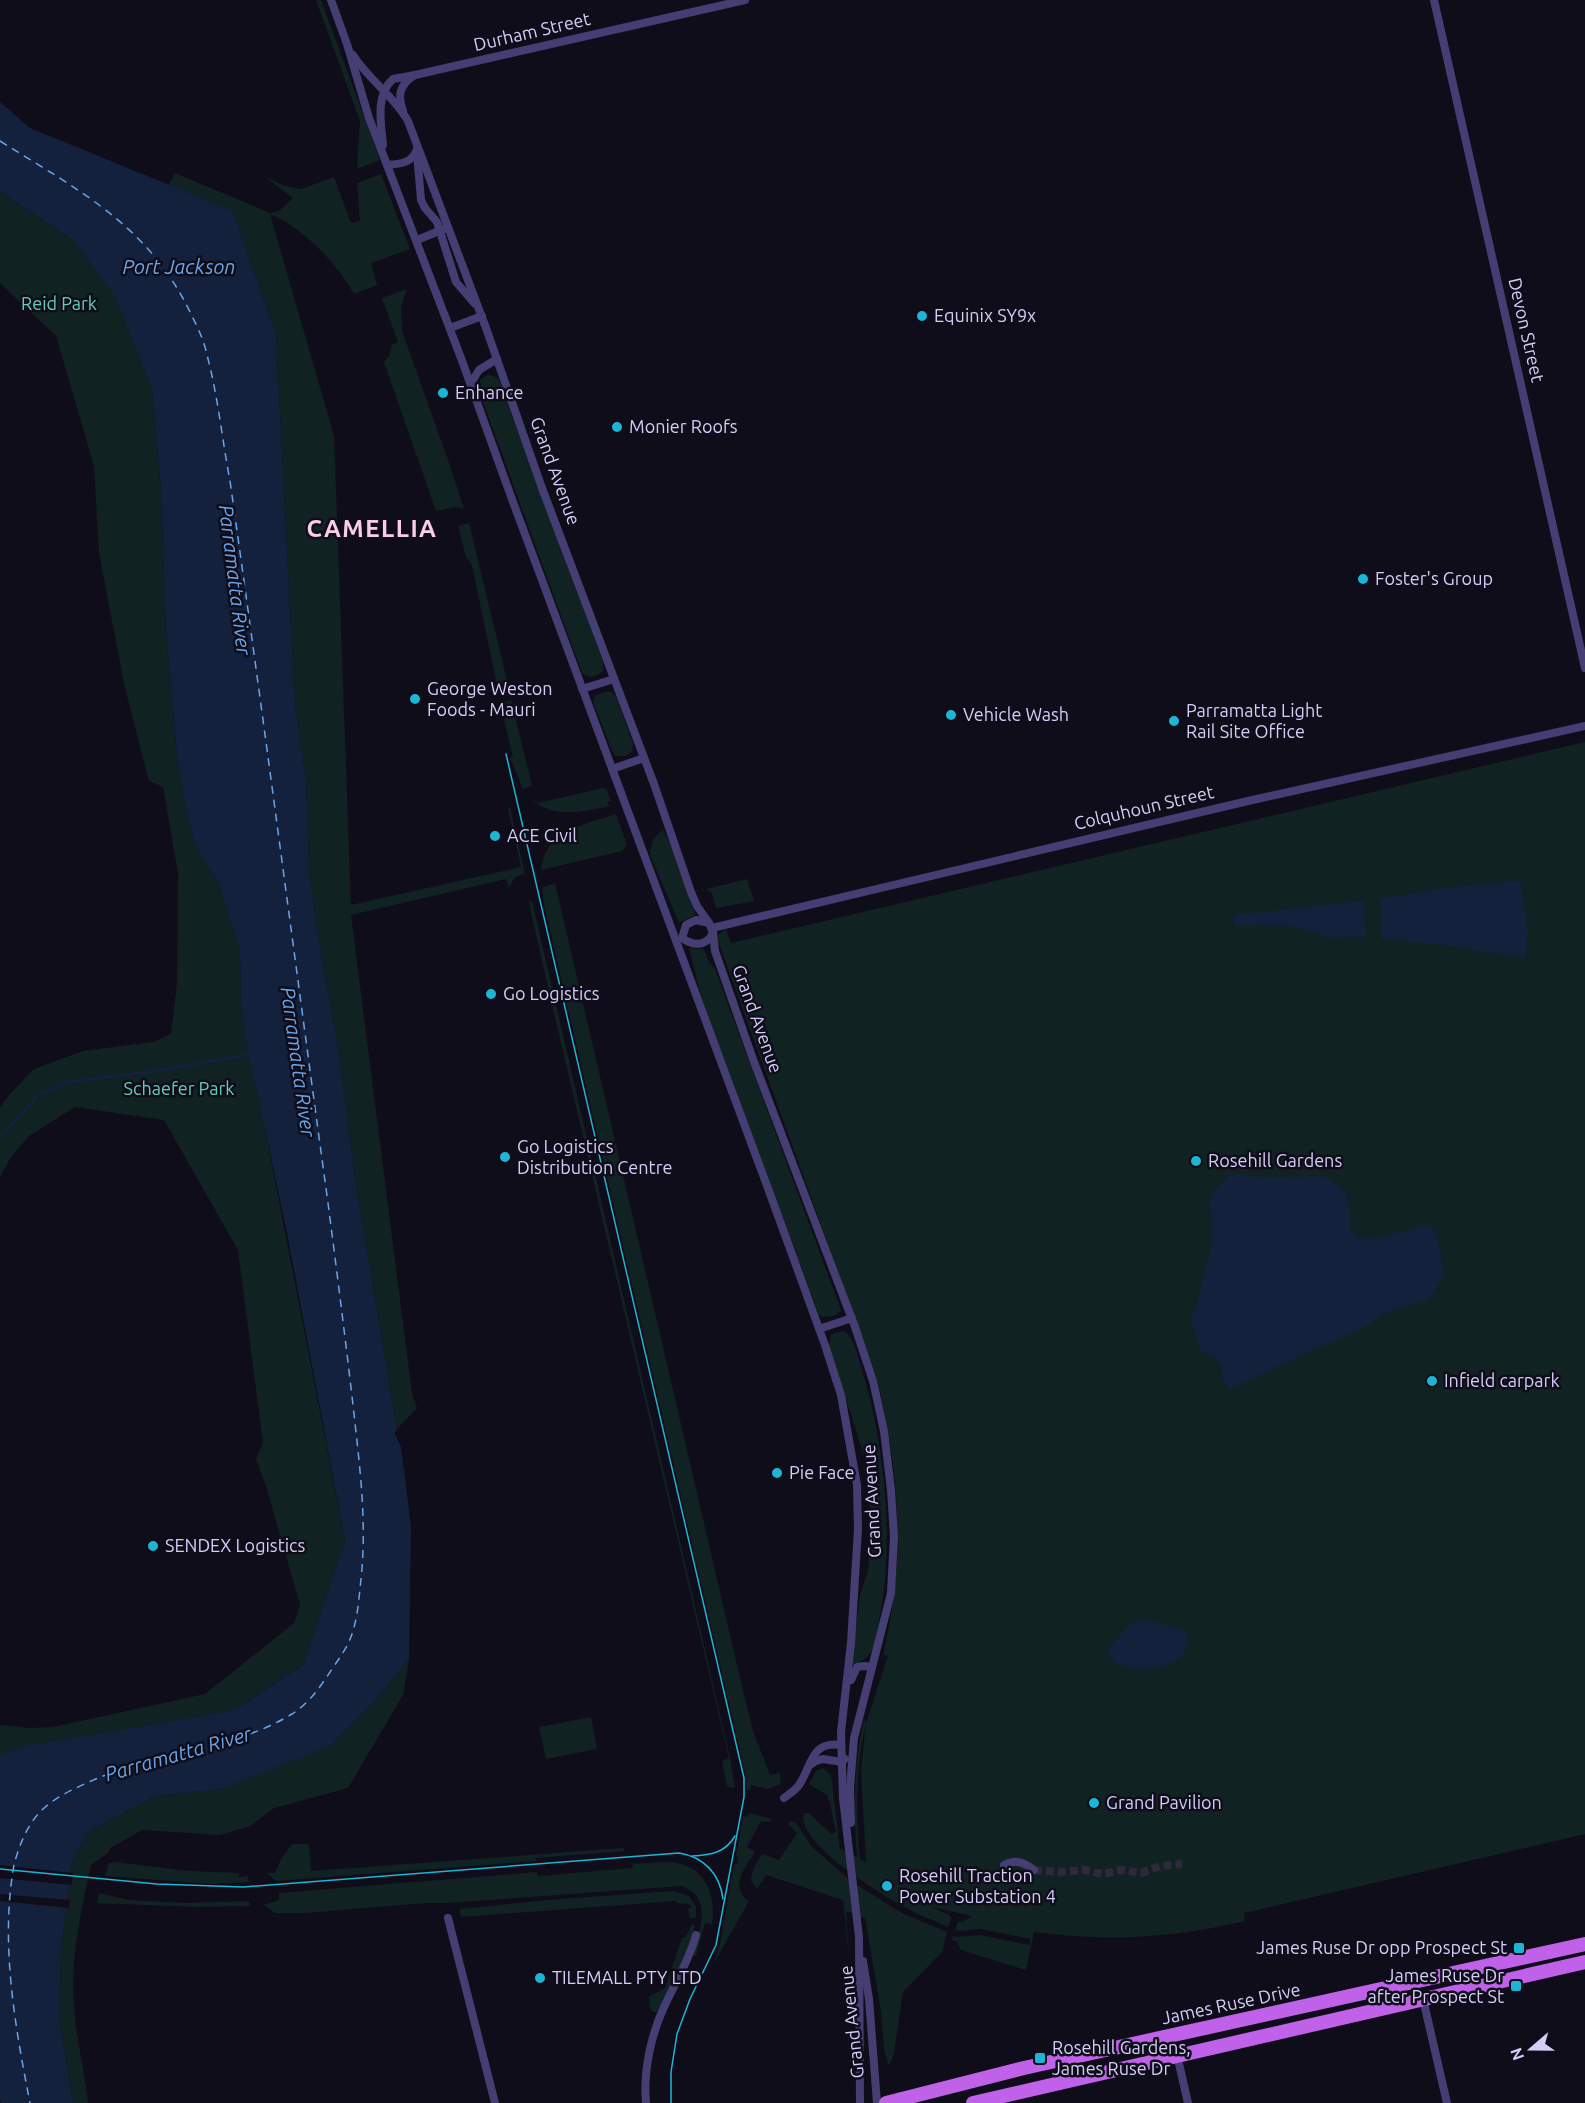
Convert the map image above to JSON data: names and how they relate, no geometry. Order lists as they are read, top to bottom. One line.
{"streets":{"main road":["James Ruse Drive"],"street":["Durham Street","Devon Street","Grand Avenue","Colquhoun Street"]},"crossings":[["Durham Street","Grand Avenue"],["Grand Avenue","Colquhoun Street"]],"districts":["CAMELLIA"],"water":["Port Jackson","Parramatta River"],"parks":["Reid Park","Schaefer Park"],"places":{"other":["Equinix SY9x","Enhance","Monier Roofs","Foster's Group","George Weston Foods - Mauri","Vehicle Wash","Parramatta Light Rail Site Office","ACE Civil","Go Logistics","Go Logistics Distribution Centre","Rosehill Gardens","Infield carpark","Pie Face","SENDEX Logistics","Grand Pavilion","Rosehill Traction Power Substation 4","TILEMALL PTY LTD"],"transit":["James Ruse Dr opp Prospect St","James Ruse Dr after Prospect St","Rosehill Gardens, James Ruse Dr"]},"north":"left"}
